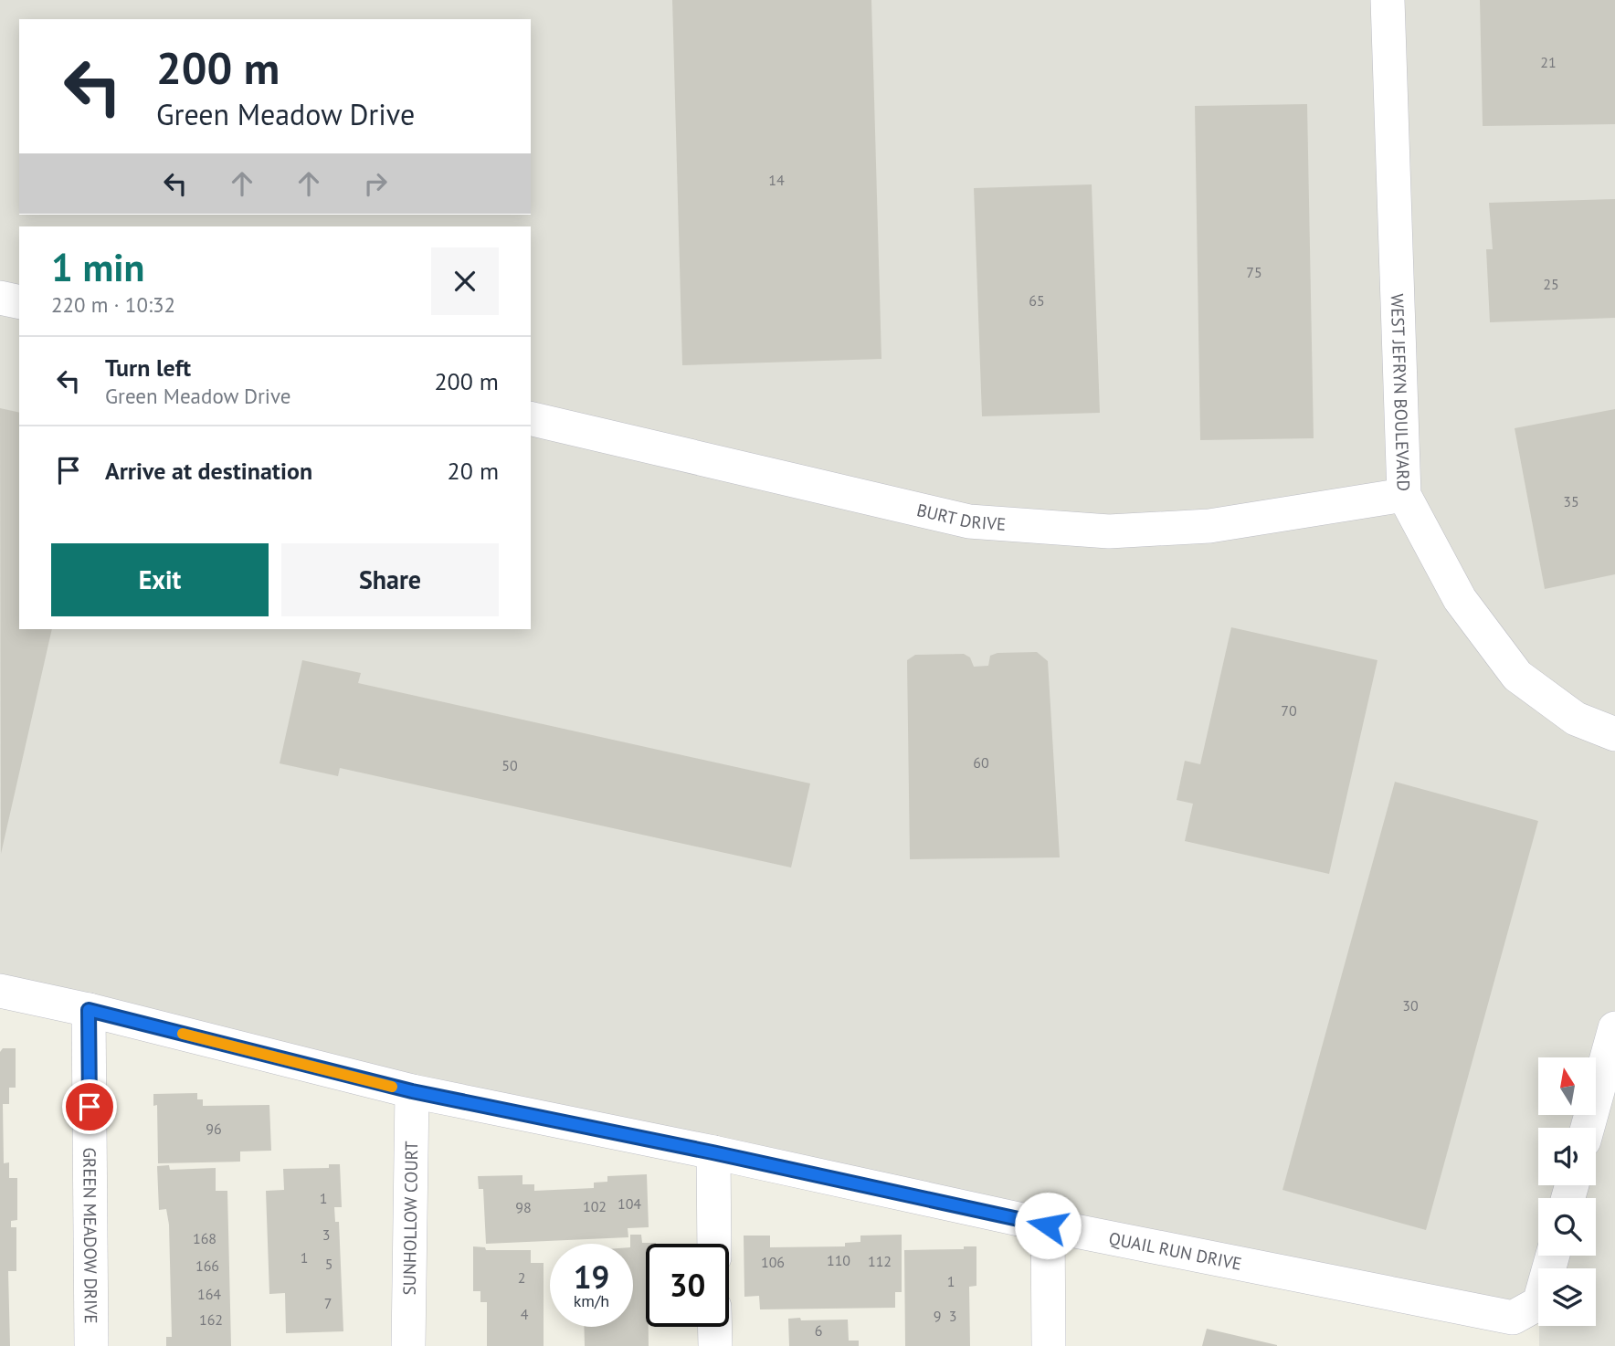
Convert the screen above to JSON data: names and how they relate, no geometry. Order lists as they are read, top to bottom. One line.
{"streets":{"street":["WEST JEFRYN BOULEVARD","BURT DRIVE","SUNHOLLOW COURT","GREEN MEADOW DRIVE","QUAIL RUN DRIVE"]},"crossings":[["WEST JEFRYN BOULEVARD","BURT DRIVE"],["SUNHOLLOW COURT","QUAIL RUN DRIVE"],["GREEN MEADOW DRIVE","QUAIL RUN DRIVE"]],"house_numbers":["21","14","75","25","65","35","70","60","50","30","96","1","104","102","98","3","168","1","110","112","106","5","166","2","1","164","7","4","9","3","162","6"],"north":"top","page":{"turn":["200 m","Green Meadow Drive"],"heading":["1 min","220 m · 10:32"],"list":[{"name":"Turn left","note":"Green Meadow Drive","value":"200 m"},{"name":"Arrive at destination","value":"20 m"}],"buttons":["Exit","Share"],"speed":"19 km/h","limit":"30"}}
